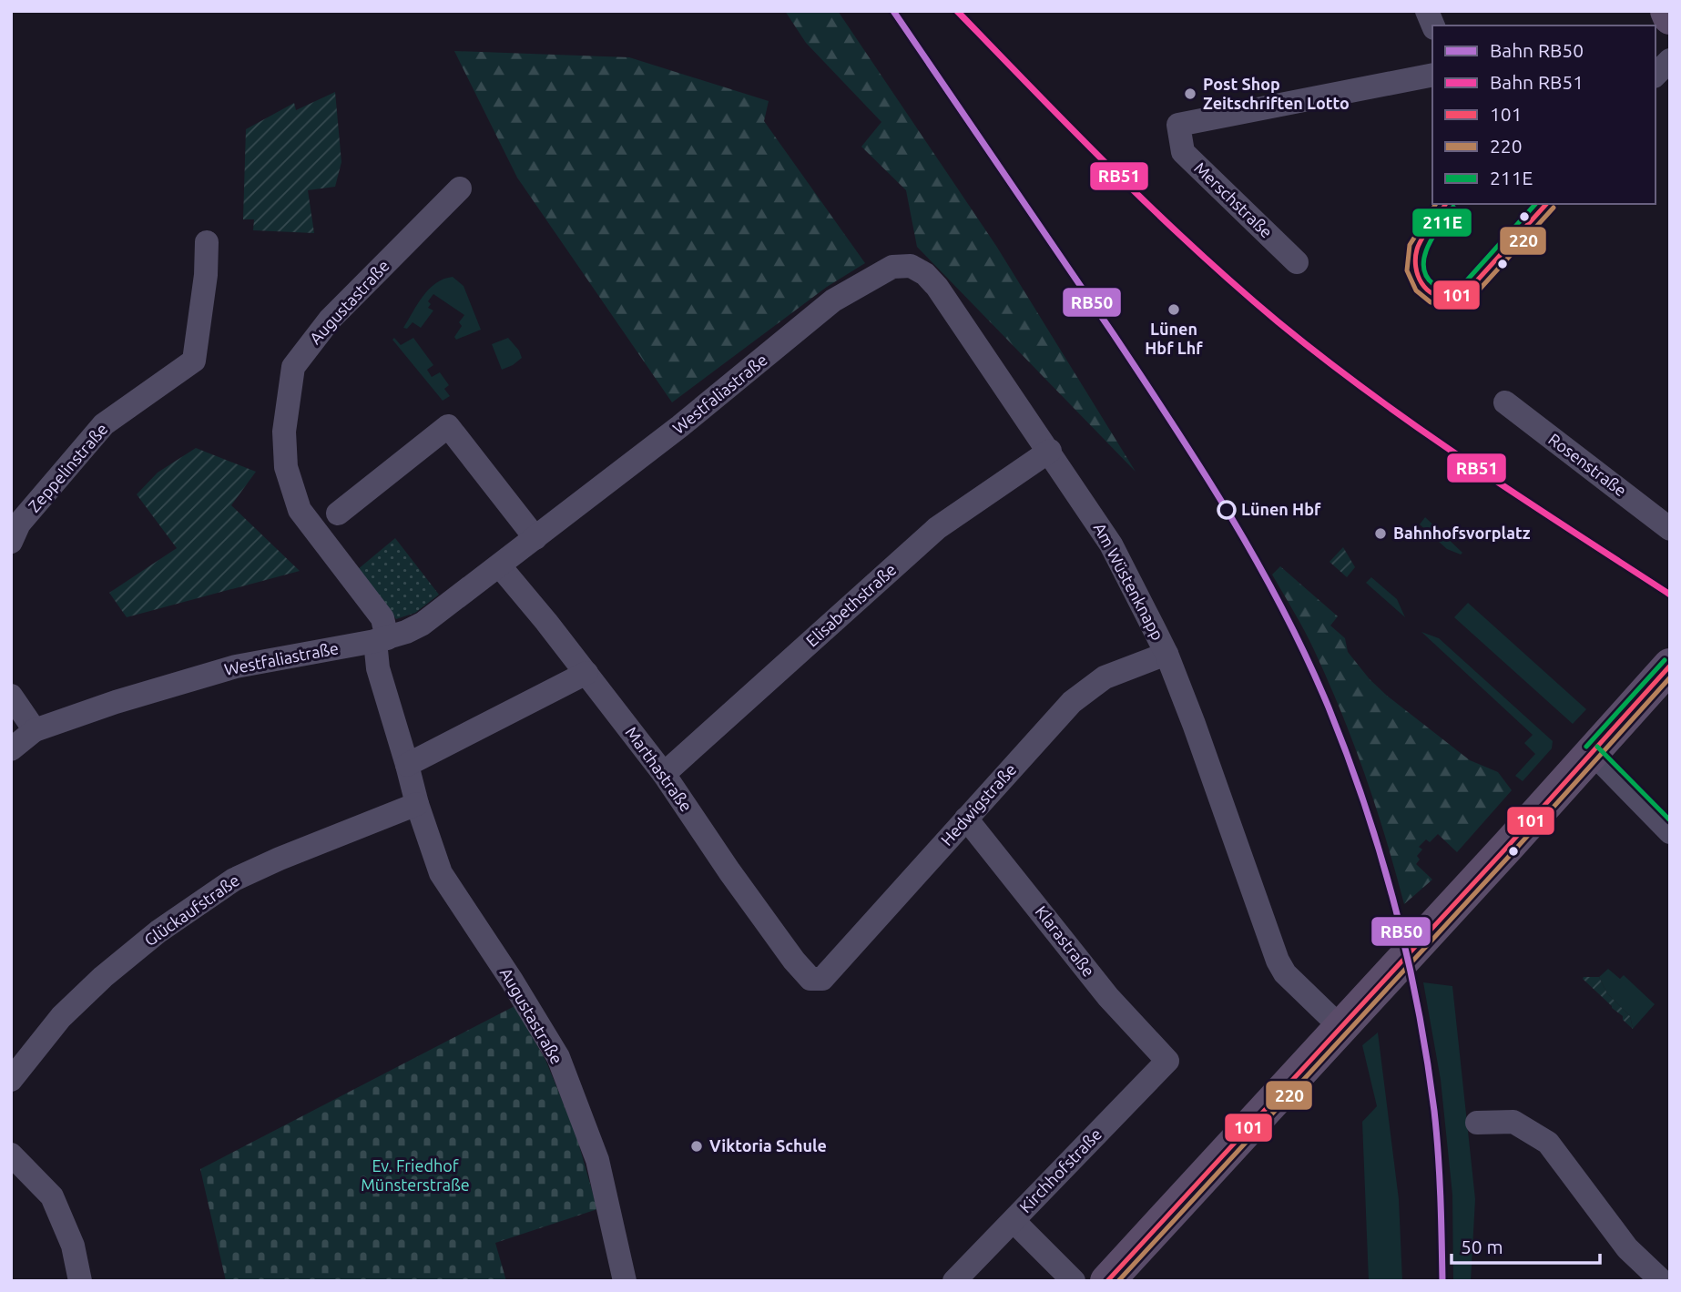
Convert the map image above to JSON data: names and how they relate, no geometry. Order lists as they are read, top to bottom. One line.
{"streets":{"street":["Merschstraße","Augustastraße","Westfaliastraße","Rosenstraße","Zeppelinstraße","Am Wüstenknapp","Elisabethstraße","Marthastraße","Hedwigstraße","Glückaufstraße","Klarastraße","Kirchhofstraße"]},"crossings":[["Augustastraße","Westfaliastraße"],["Augustastraße","Glückaufstraße"],["Westfaliastraße","Am Wüstenknapp"],["Westfaliastraße","Marthastraße"],["Am Wüstenknapp","Elisabethstraße"],["Am Wüstenknapp","Hedwigstraße"],["Elisabethstraße","Marthastraße"],["Marthastraße","Hedwigstraße"],["Hedwigstraße","Klarastraße"],["Klarastraße","Kirchhofstraße"]],"parks":["Ev. Friedhof Münsterstraße"],"places":["Post Shop Zeitschriften Lotto","Lünen Hbf Lhf","Lünen Hbf","Bahnhofsvorplatz","Viktoria Schule"],"lines":["rail line RB50","rail line RB51","transit line 101","transit line 220","transit line 211E"],"legend":["Bahn RB50","Bahn RB51","101","220","211E"],"scale_bar":"50 m"}
